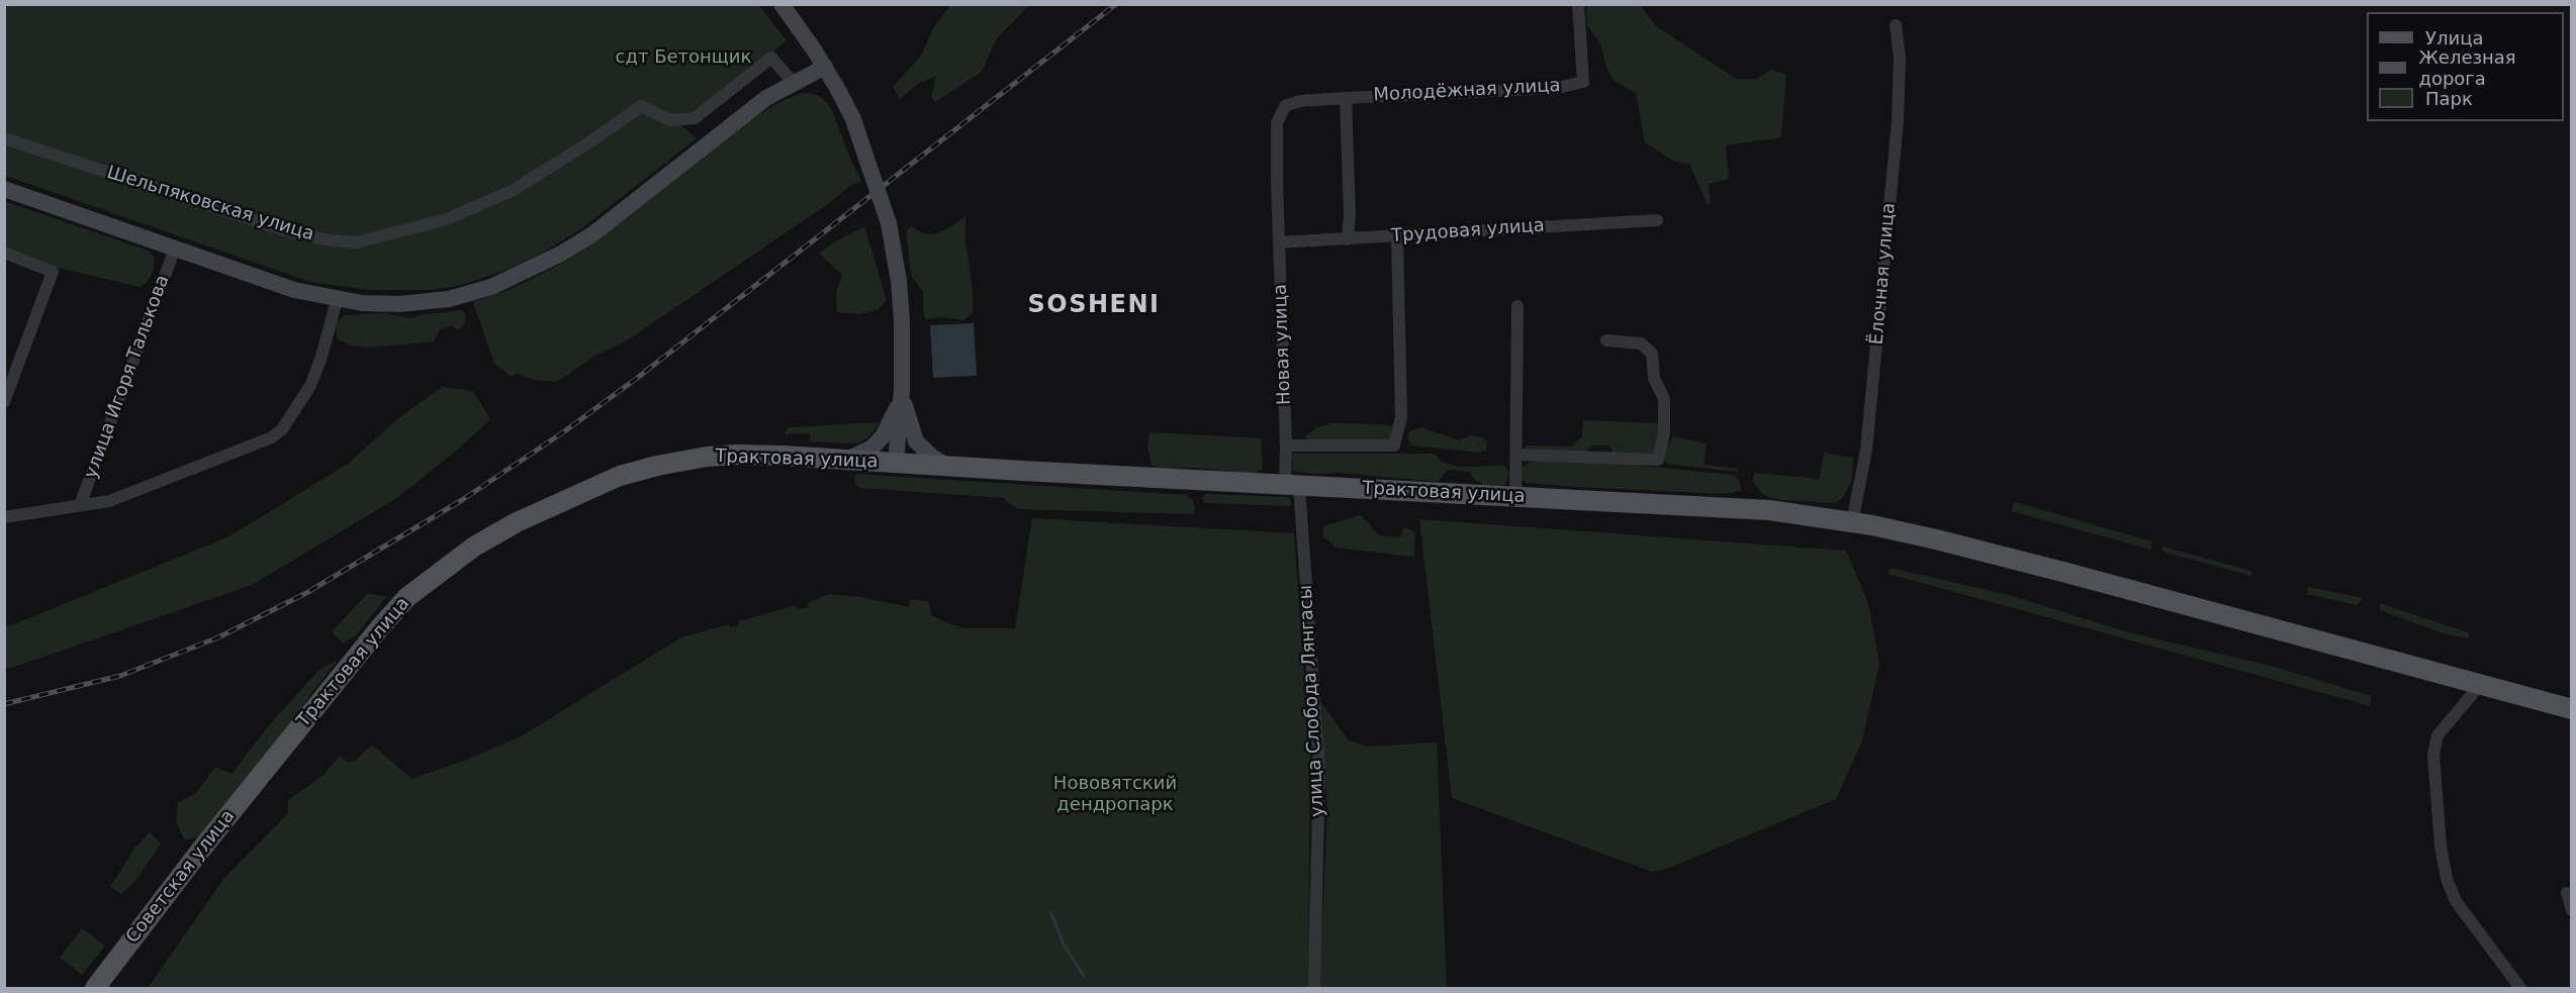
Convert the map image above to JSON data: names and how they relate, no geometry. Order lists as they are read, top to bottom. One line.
{"streets":{"main road":["Трактовая улица","Советская улица"],"street":["Молодёжная улица","Шельпяковская улица","Трудовая улица","Ёлочная улица","Новая улица","улица Игоря Талькова","улица Слобода Лянгасы"]},"crossings":[["Молодёжная улица","Трудовая улица"],["Молодёжная улица","Новая улица"],["Трудовая улица","Новая улица"],["Ёлочная улица","Трактовая улица"],["Новая улица","Трактовая улица"],["Новая улица","улица Слобода Лянгасы"],["Трактовая улица","улица Слобода Лянгасы"],["Трактовая улица","Советская улица"]],"districts":["SOSHENI"],"parks":["сдт Бетонщик","Нововятский дендропарк"],"legend":["Улица","Железная дорога","Парк"]}
